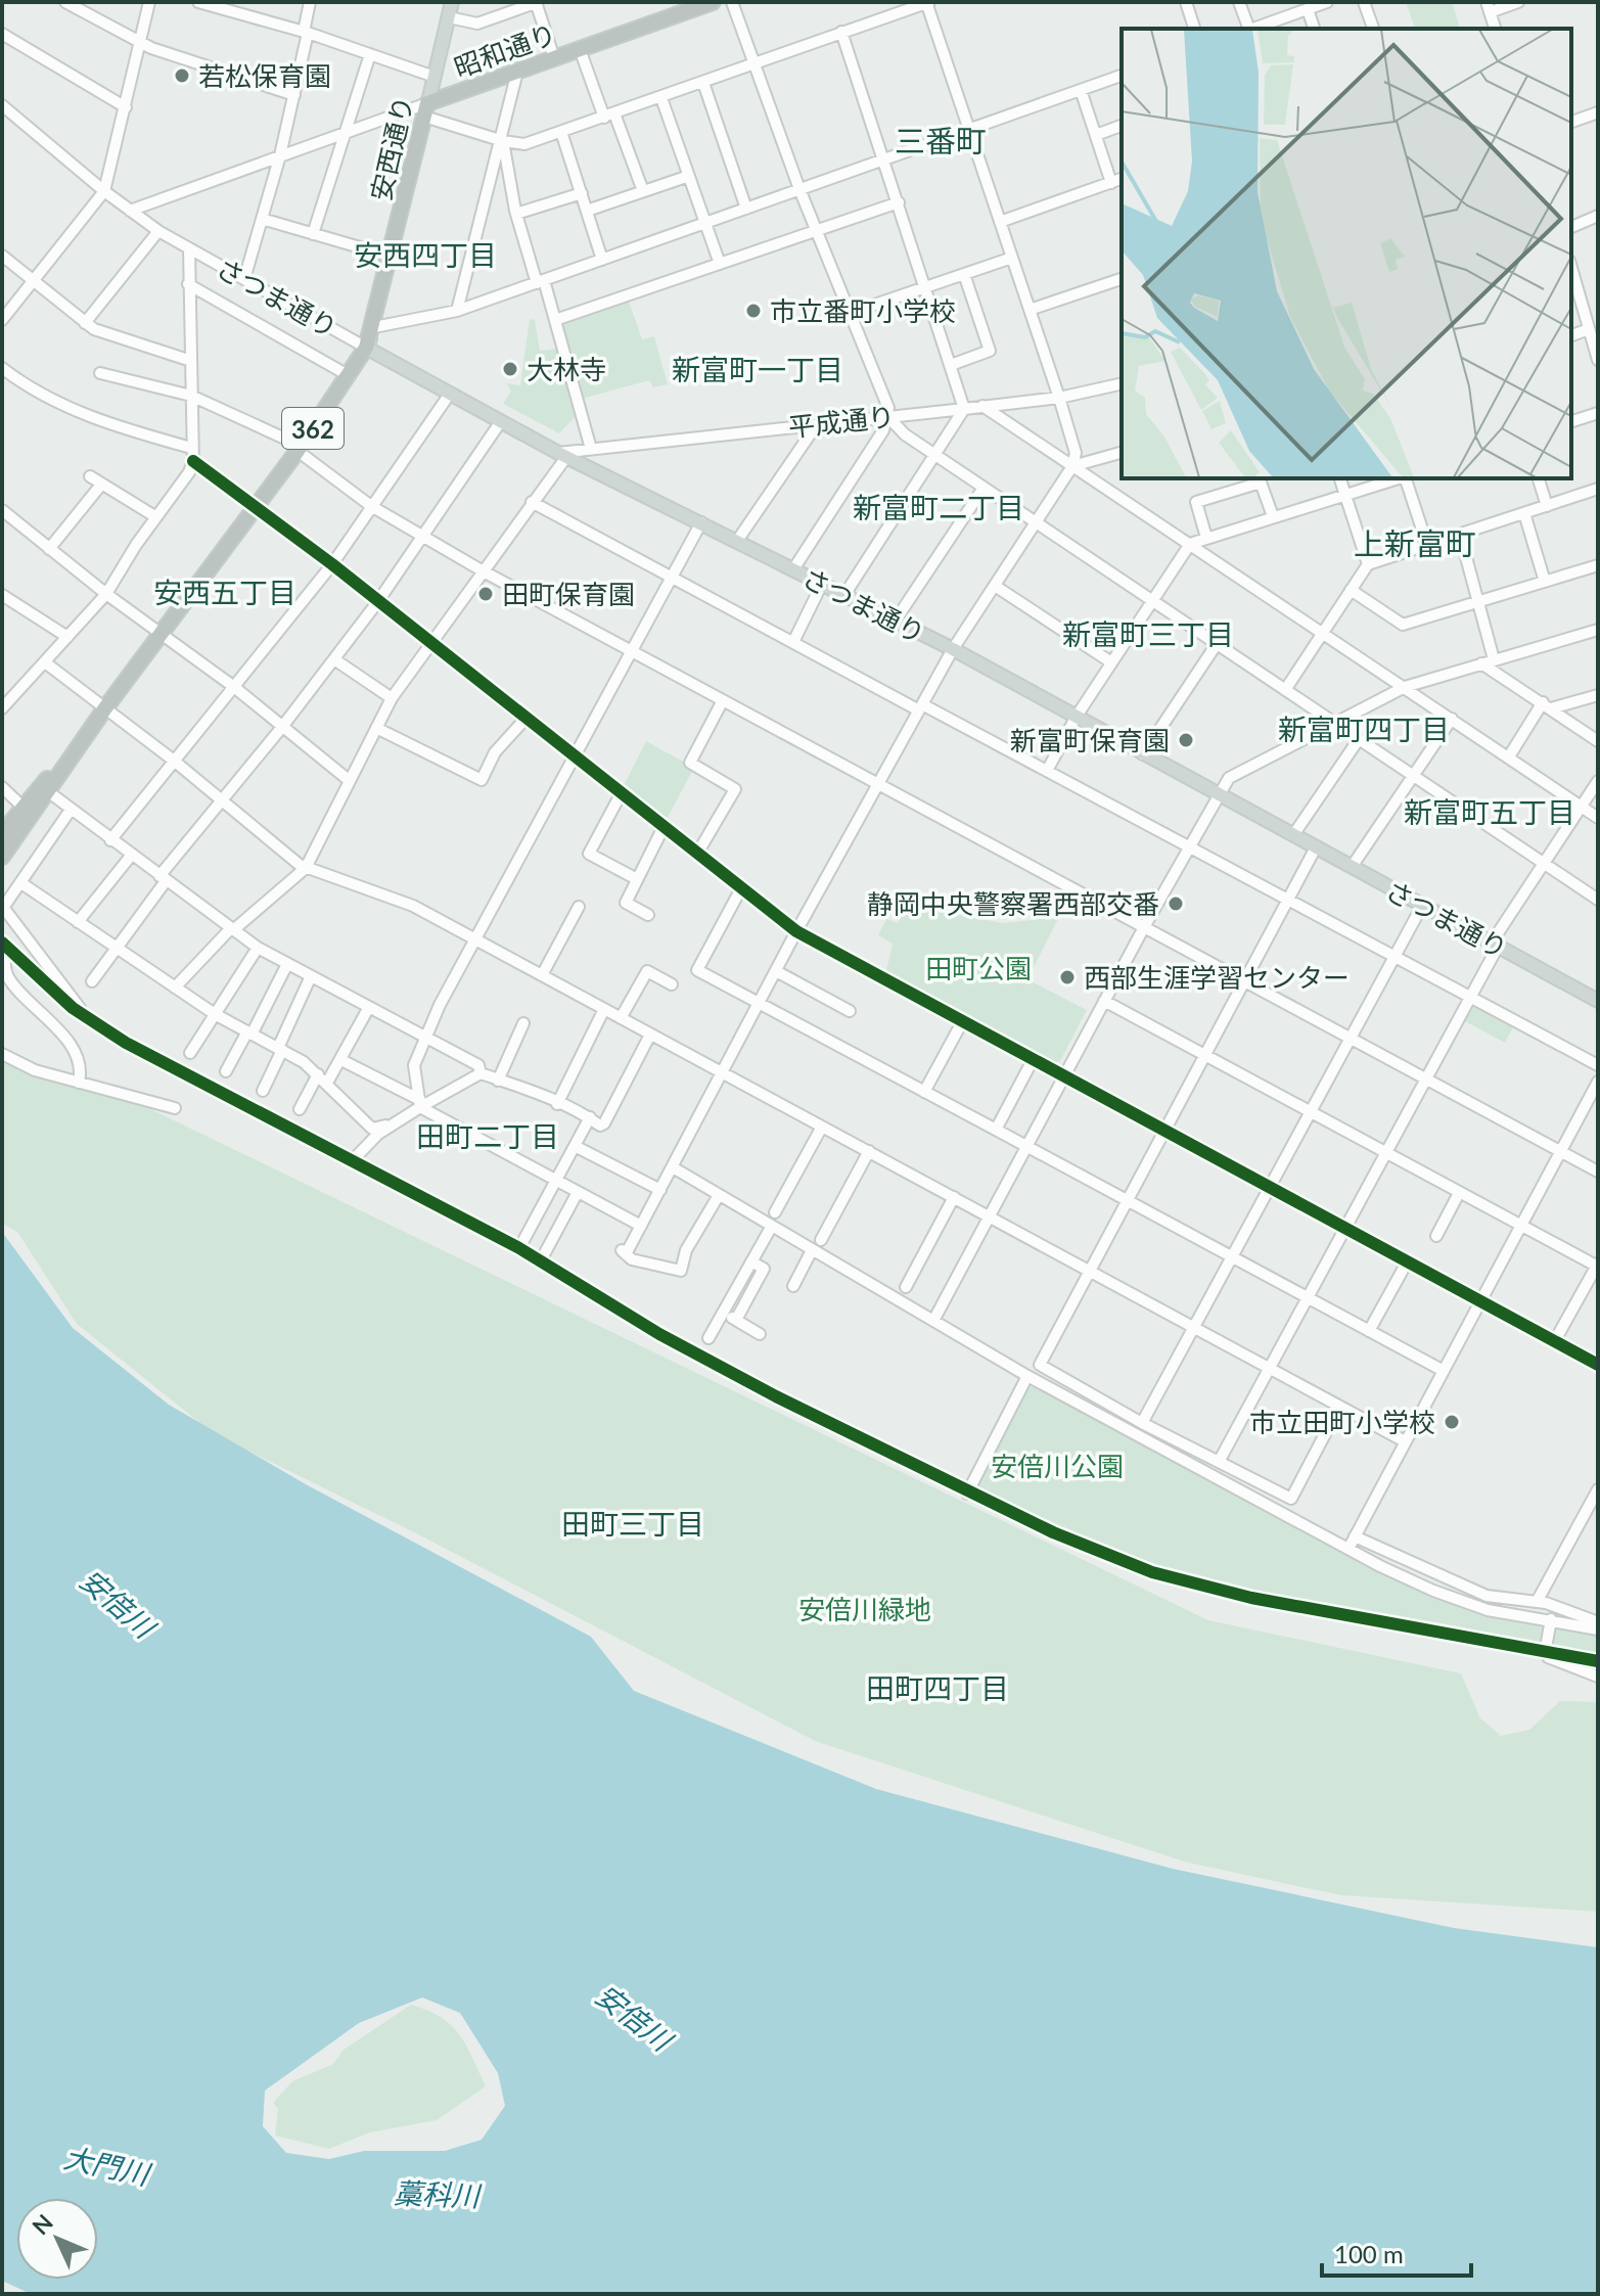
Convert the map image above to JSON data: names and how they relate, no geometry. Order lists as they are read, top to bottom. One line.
{"streets":{"highway":["昭和通り","362"],"main road":["安西通り","さつま通り"],"street":["平成通り"]},"crossings":[["昭和通り","安西通り"],["昭和通り","さつま通り"],["安西通り","さつま通り"],["安西通り","362"],["さつま通り","平成通り"],["さつま通り","362"]],"districts":["三番町","安西四丁目","新富町一丁目","新富町二丁目","上新富町","安西五丁目","新富町三丁目","新富町四丁目","新富町五丁目","田町二丁目","田町三丁目","田町四丁目"],"water":["安倍川","大門川","藁科川"],"parks":["田町公園","安倍川公園","安倍川緑地"],"places":["若松保育園","市立番町小学校","大林寺","田町保育園","新富町保育園","静岡中央警察署西部交番","西部生涯学習センター","市立田町小学校"],"scale_bar":"100 m","north":"top left"}
